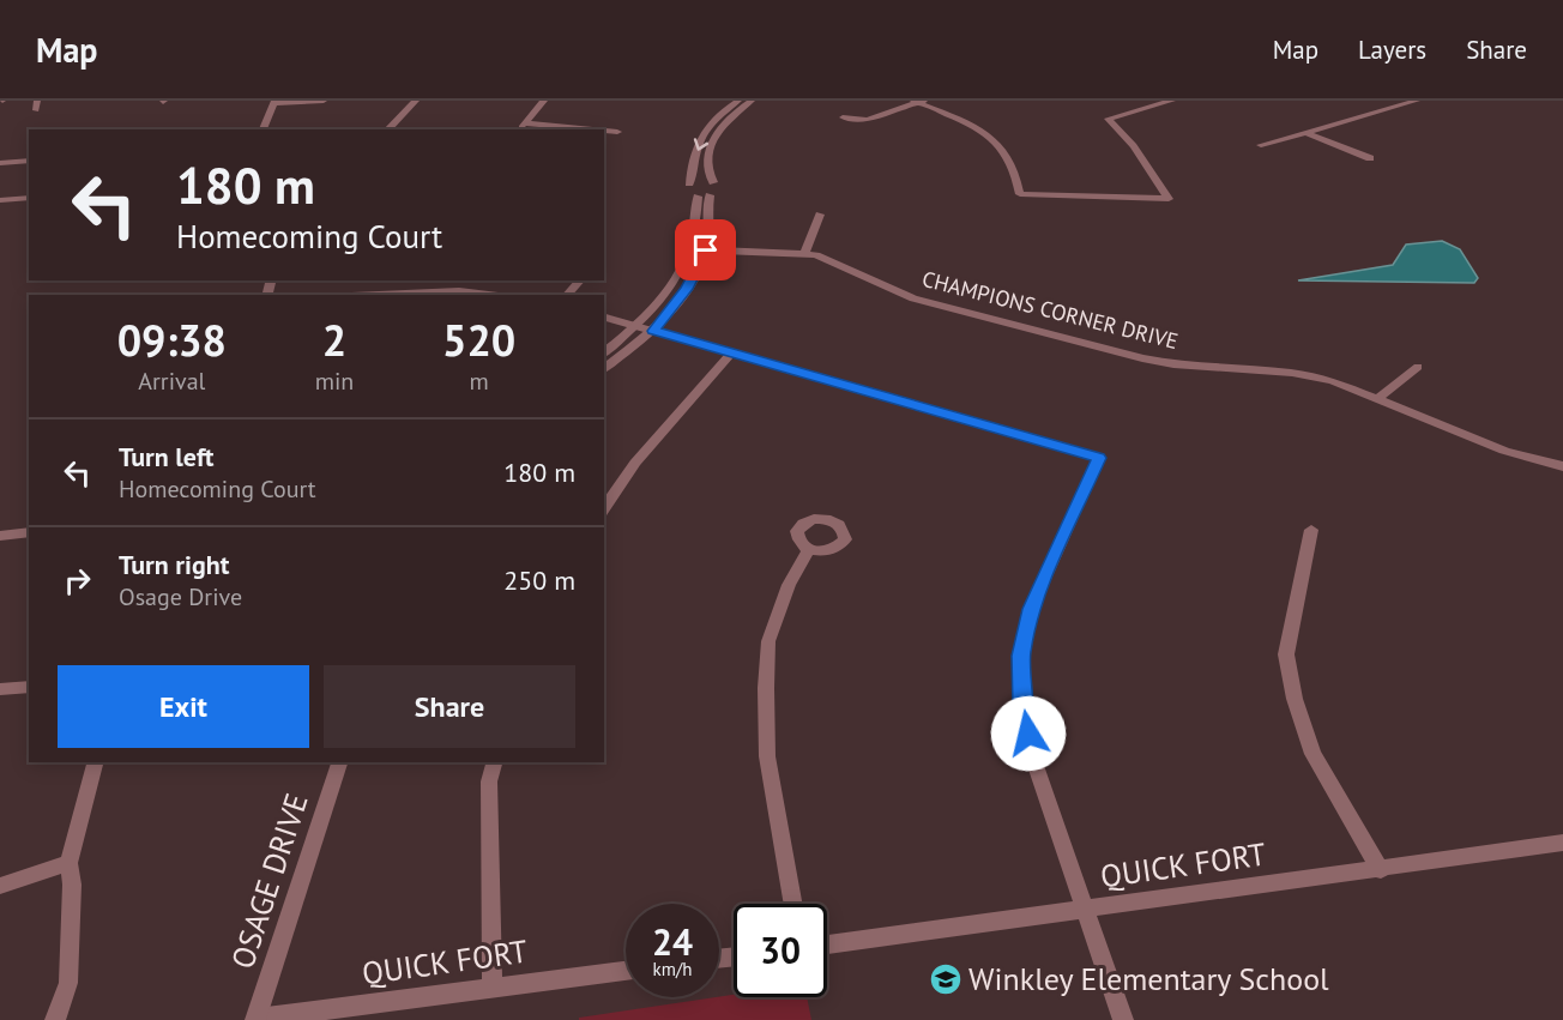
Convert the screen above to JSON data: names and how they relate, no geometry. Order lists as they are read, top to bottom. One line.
{"streets":{"street":["CHAMPIONS CORNER DRIVE","QUICK FORT","OSAGE DRIVE"]},"crossings":[["QUICK FORT","OSAGE DRIVE"]],"places":{"school or university":["Winkley Elementary School"]},"page":{"header":"Map","nav":["Map","Layers","Share"],"turn":["180 m","Homecoming Court"],"eta":["09:38","Arrival","2","min","520","m"],"list":[{"name":"Turn left","note":"Homecoming Court","value":"180 m"},{"name":"Turn right","note":"Osage Drive","value":"250 m"}],"buttons":["Exit","Share"],"speed":"24 km/h","limit":"30"}}
